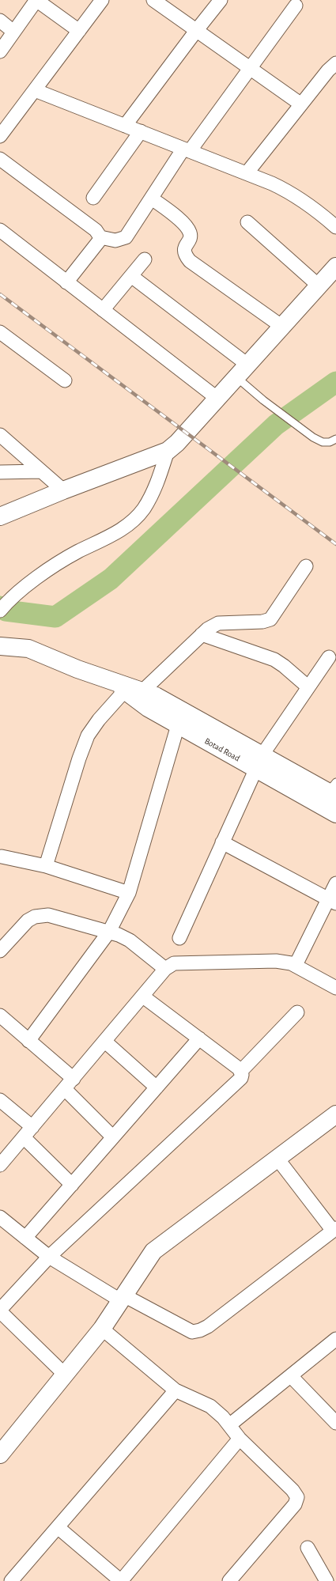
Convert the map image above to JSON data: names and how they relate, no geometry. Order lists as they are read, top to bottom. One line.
{"streets":{"street":["Botad Road"]}}
